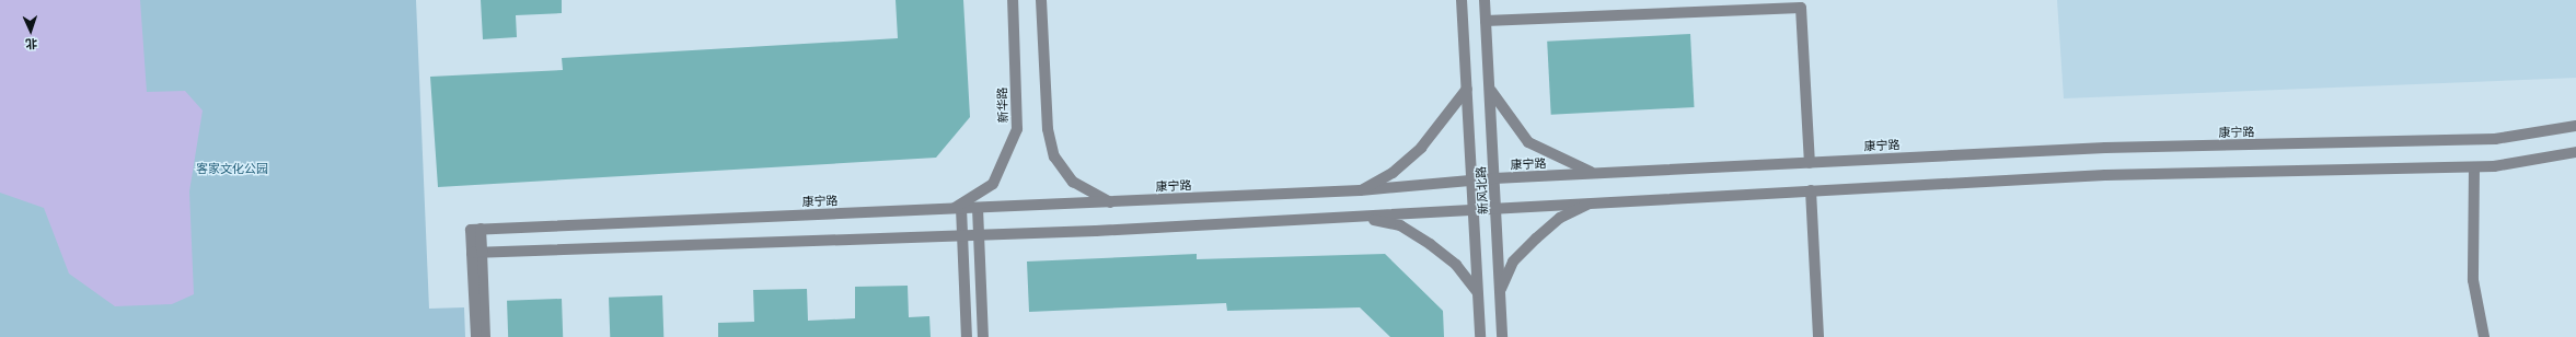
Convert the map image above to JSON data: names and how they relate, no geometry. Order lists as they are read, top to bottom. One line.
{"streets":{"street":["新华路","康宁路","新风北路"]},"crossings":[["新华路","康宁路"],["康宁路","新风北路"]],"parks":["客家文化公园"],"north":"bottom"}
